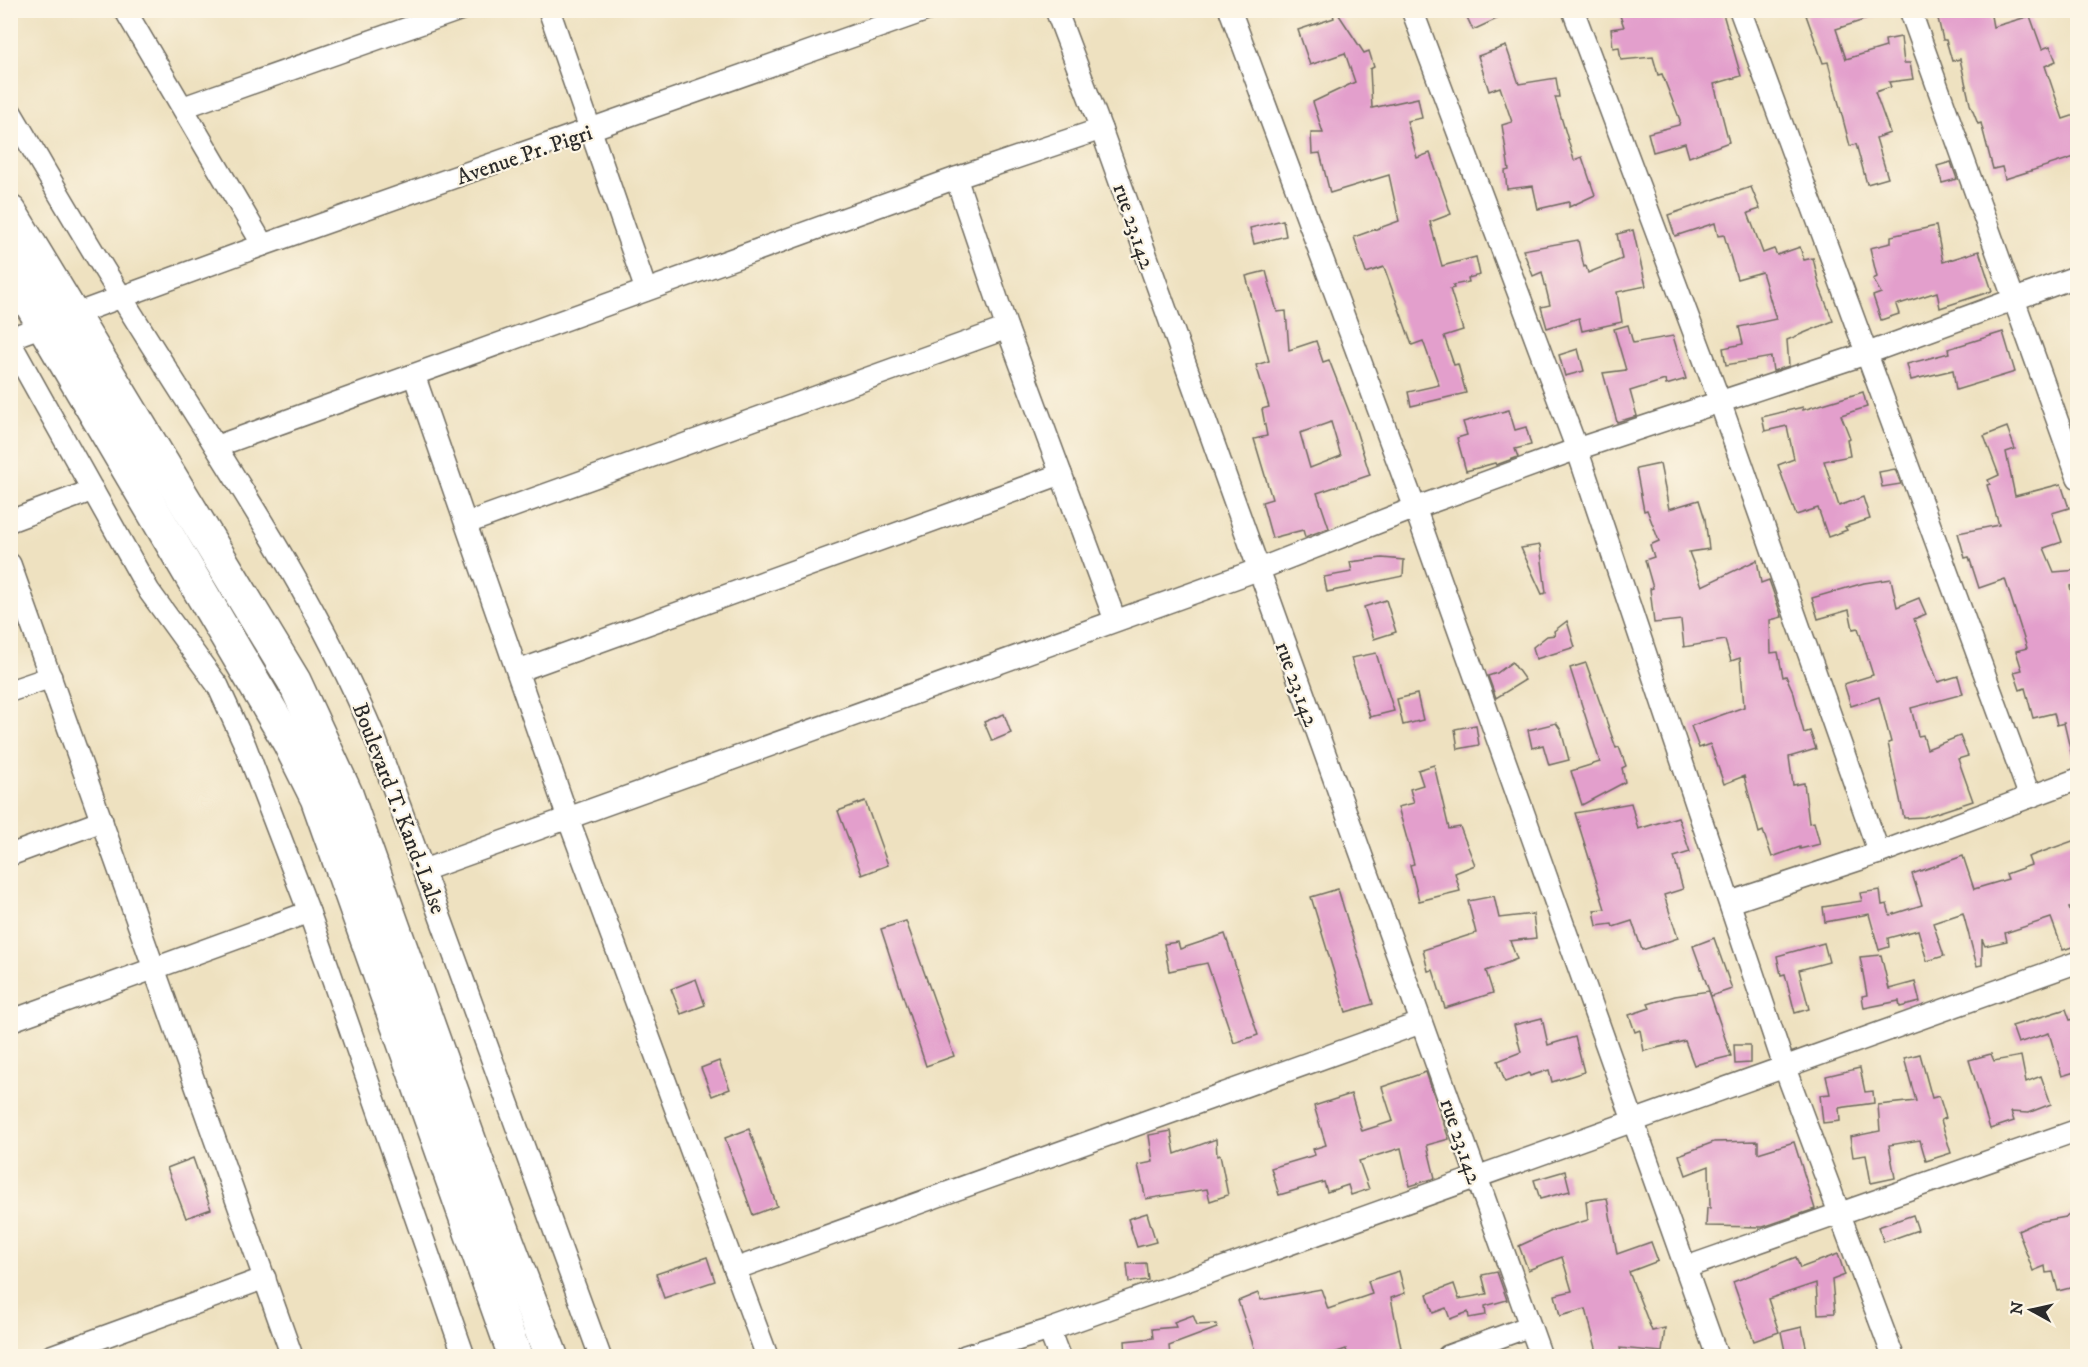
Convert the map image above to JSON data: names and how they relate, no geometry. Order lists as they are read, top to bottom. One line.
{"streets":{"street":["Avenue Pr. Pigri","rue 23.142","Boulevard T. Kand-Lalse"]},"crossings":[["Avenue Pr. Pigri","Boulevard T. Kand-Lalse"]],"north":"left"}
